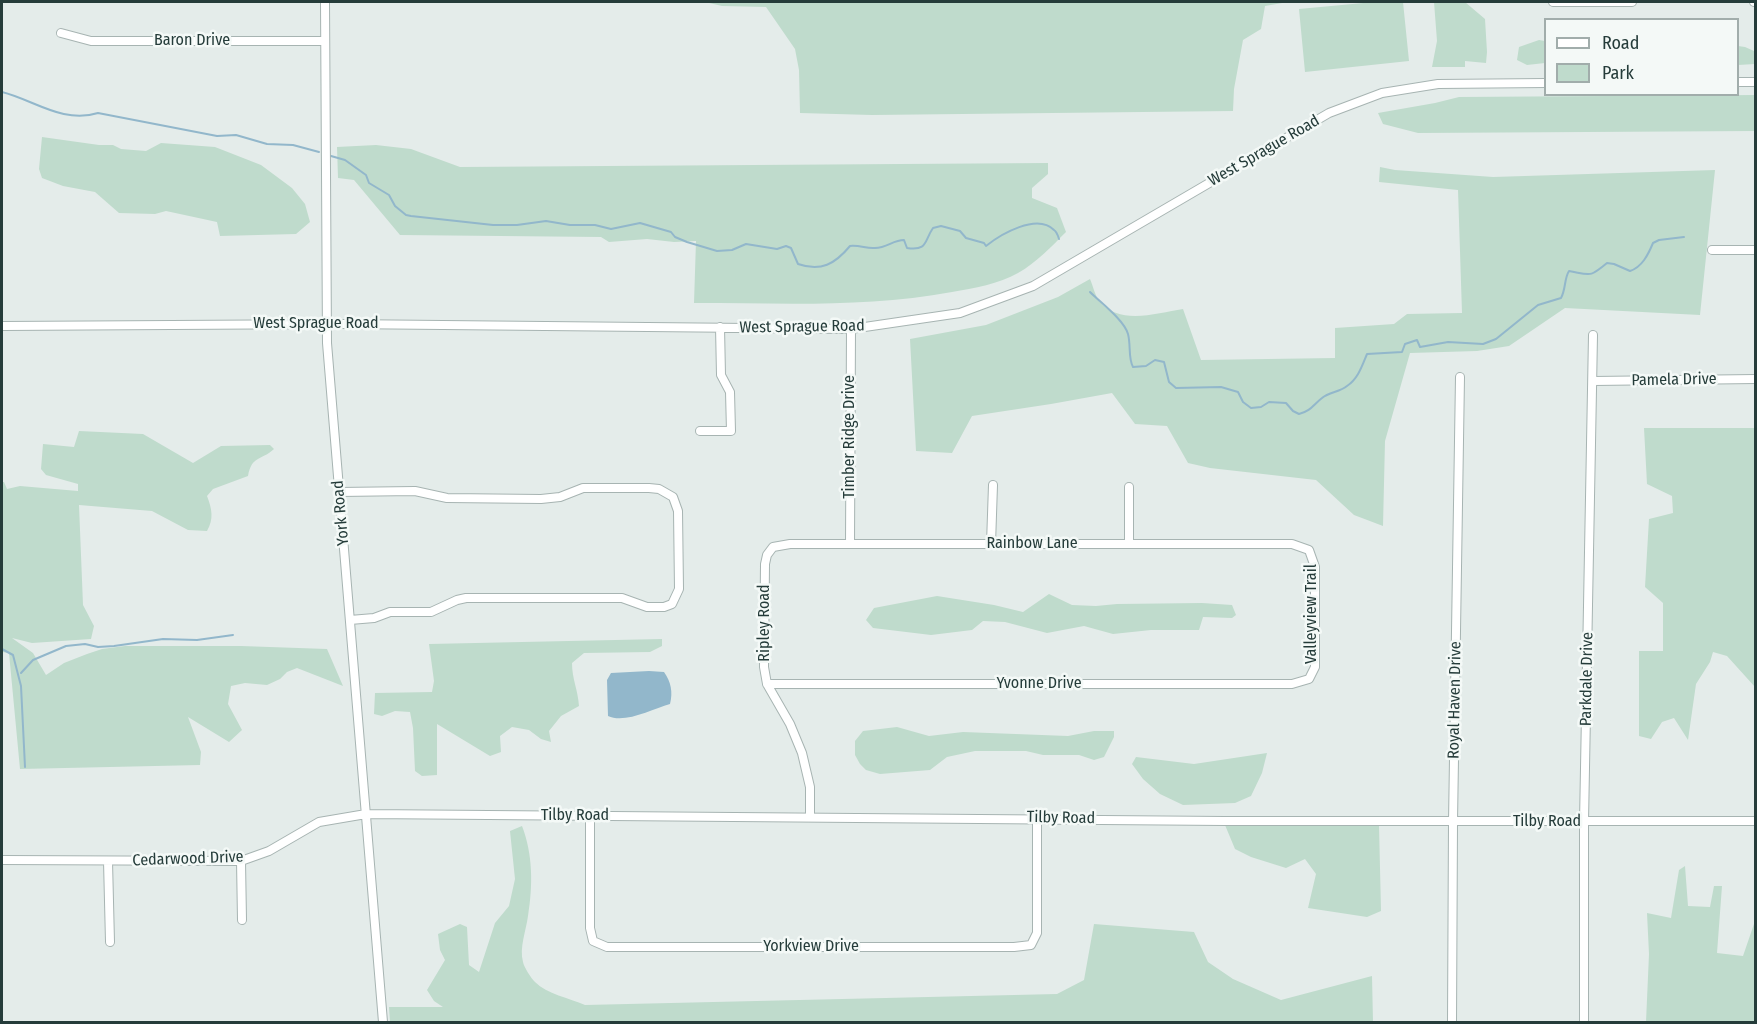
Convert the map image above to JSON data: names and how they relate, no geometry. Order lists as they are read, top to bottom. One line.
{"streets":{"street":["Baron Drive","West Sprague Road","Pamela Drive","Timber Ridge Drive","York Road","Rainbow Lane","Valleyview Trail","Ripley Road","Parkdale Drive","Yvonne Drive","Royal Haven Drive","Tilby Road","Cedarwood Drive","Yorkview Drive"]},"crossings":[["Baron Drive","York Road"],["West Sprague Road","Timber Ridge Drive"],["West Sprague Road","York Road"],["Pamela Drive","Parkdale Drive"],["Timber Ridge Drive","Rainbow Lane"],["York Road","Tilby Road"],["York Road","Cedarwood Drive"],["Rainbow Lane","Valleyview Trail"],["Rainbow Lane","Ripley Road"],["Valleyview Trail","Yvonne Drive"],["Ripley Road","Yvonne Drive"],["Ripley Road","Tilby Road"],["Parkdale Drive","Tilby Road"],["Royal Haven Drive","Tilby Road"],["Tilby Road","Cedarwood Drive"],["Tilby Road","Yorkview Drive"]],"legend":["Road","Park"]}
